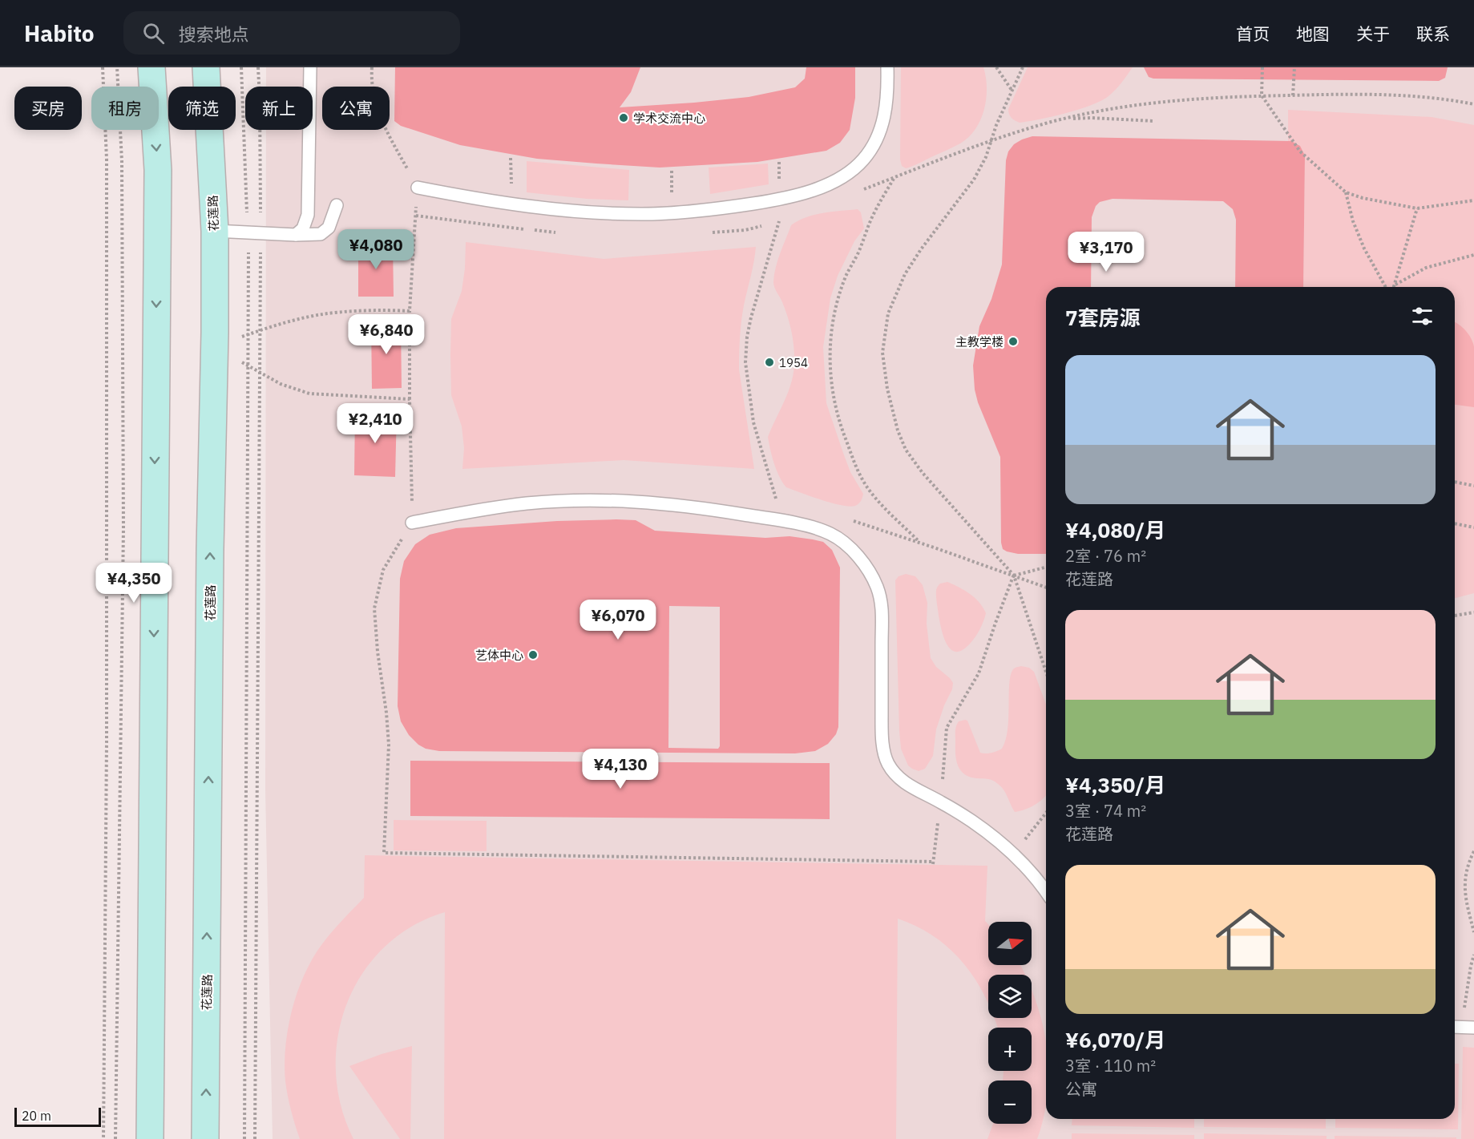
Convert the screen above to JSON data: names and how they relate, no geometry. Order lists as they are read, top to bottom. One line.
{"streets":{"main road":["花莲路"]},"places":["学术交流中心","主教学楼","1954","艺体中心"],"scale_bar":"20 m","north":"right","page":{"header":"Habito","search":"搜索地点","nav":["首页","地图","关于","联系"],"chip":["买房","租房","筛选","新上","公寓"],"price":["¥4,080","¥3,170","¥6,840","¥2,410","¥4,350","¥6,070","¥4,130"],"heading":"7套房源","list":[{"name":"¥4,080/月","note":"2室 · 76 m² · 花莲路"},{"name":"¥4,350/月","note":"3室 · 74 m² · 花莲路"},{"name":"¥6,070/月","note":"3室 · 110 m² · 公寓"}],"map_buttons":["+","−"],"scale":"20 m"}}
